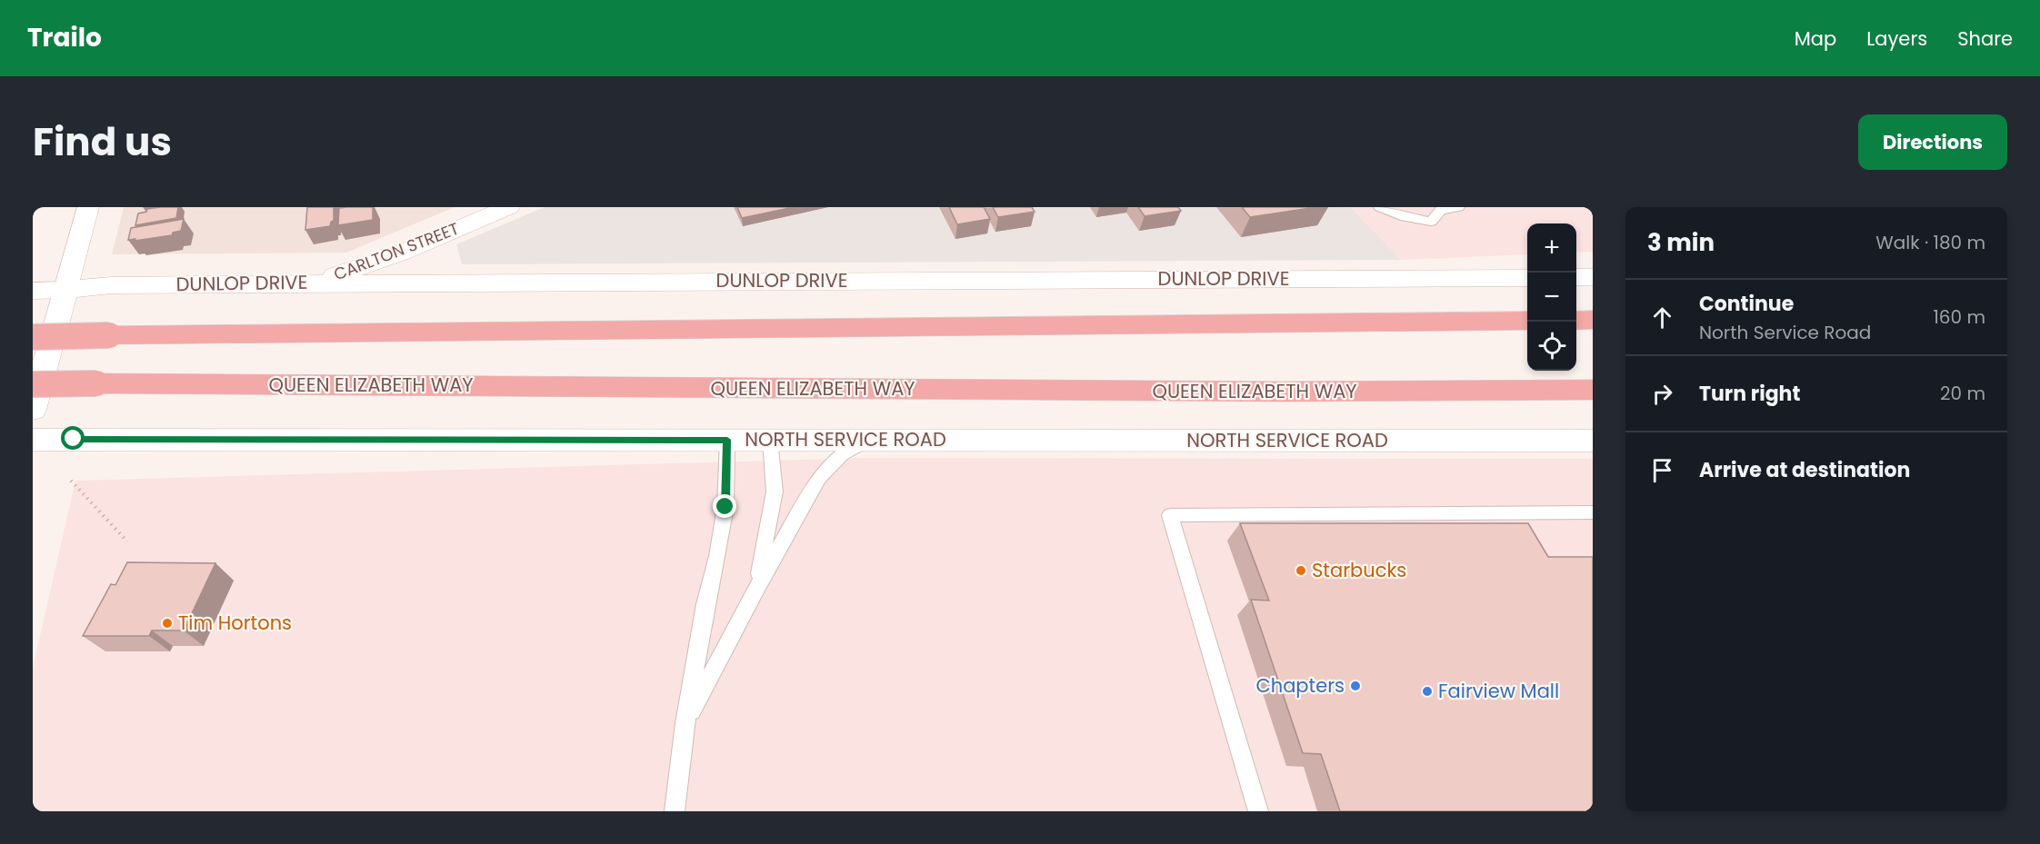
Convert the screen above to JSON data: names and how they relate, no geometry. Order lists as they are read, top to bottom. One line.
{"streets":{"highway":["QUEEN ELIZABETH WAY"],"street":["CARLTON STREET","DUNLOP DRIVE","NORTH SERVICE ROAD"]},"crossings":[["CARLTON STREET","DUNLOP DRIVE"]],"places":["Starbucks","Tim Hortons","Chapters","Fairview Mall"],"page":{"header":"Trailo","nav":["Map","Layers","Share"],"title":"Find us","buttons":"Directions","heading":["3 min","Walk · 180 m"],"map_buttons":["+","−"],"list":[["Continue","North Service Road","160 m"],["Turn right","20 m"],"Arrive at destination"]}}
